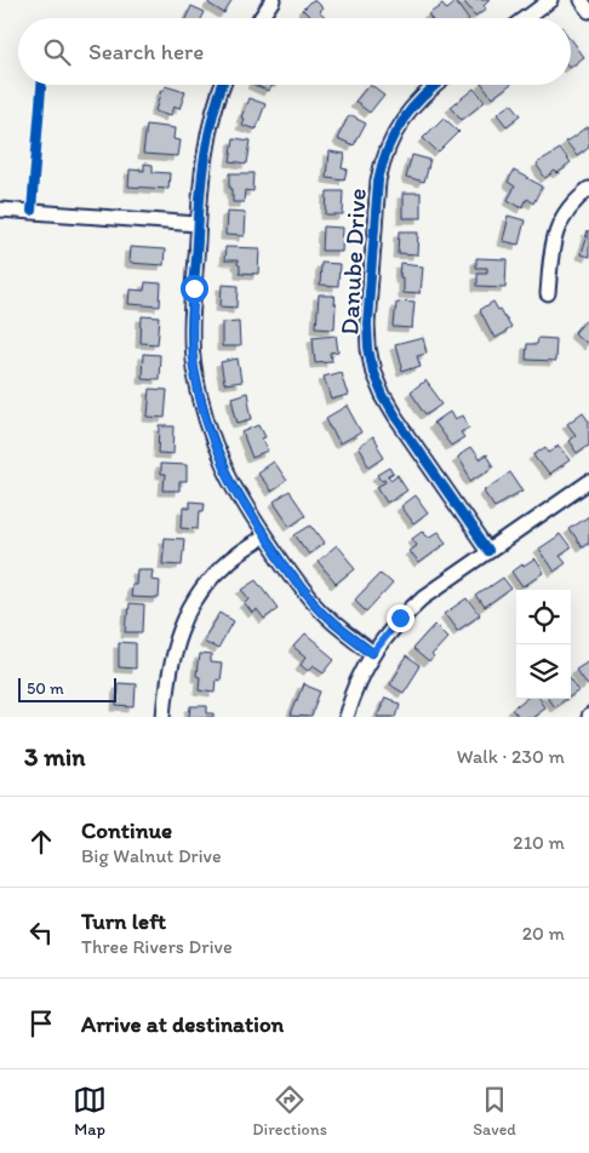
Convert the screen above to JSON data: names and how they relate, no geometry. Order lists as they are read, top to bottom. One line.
{"streets":{"street":["Danube Drive"]},"scale_bar":"50 m","page":{"search":"Search here","scale":"50 m","heading":["3 min","Walk · 230 m"],"list":[["Continue","Big Walnut Drive","210 m"],["Turn left","Three Rivers Drive","20 m"],"Arrive at destination"],"nav":["Map","Directions","Saved"]}}
